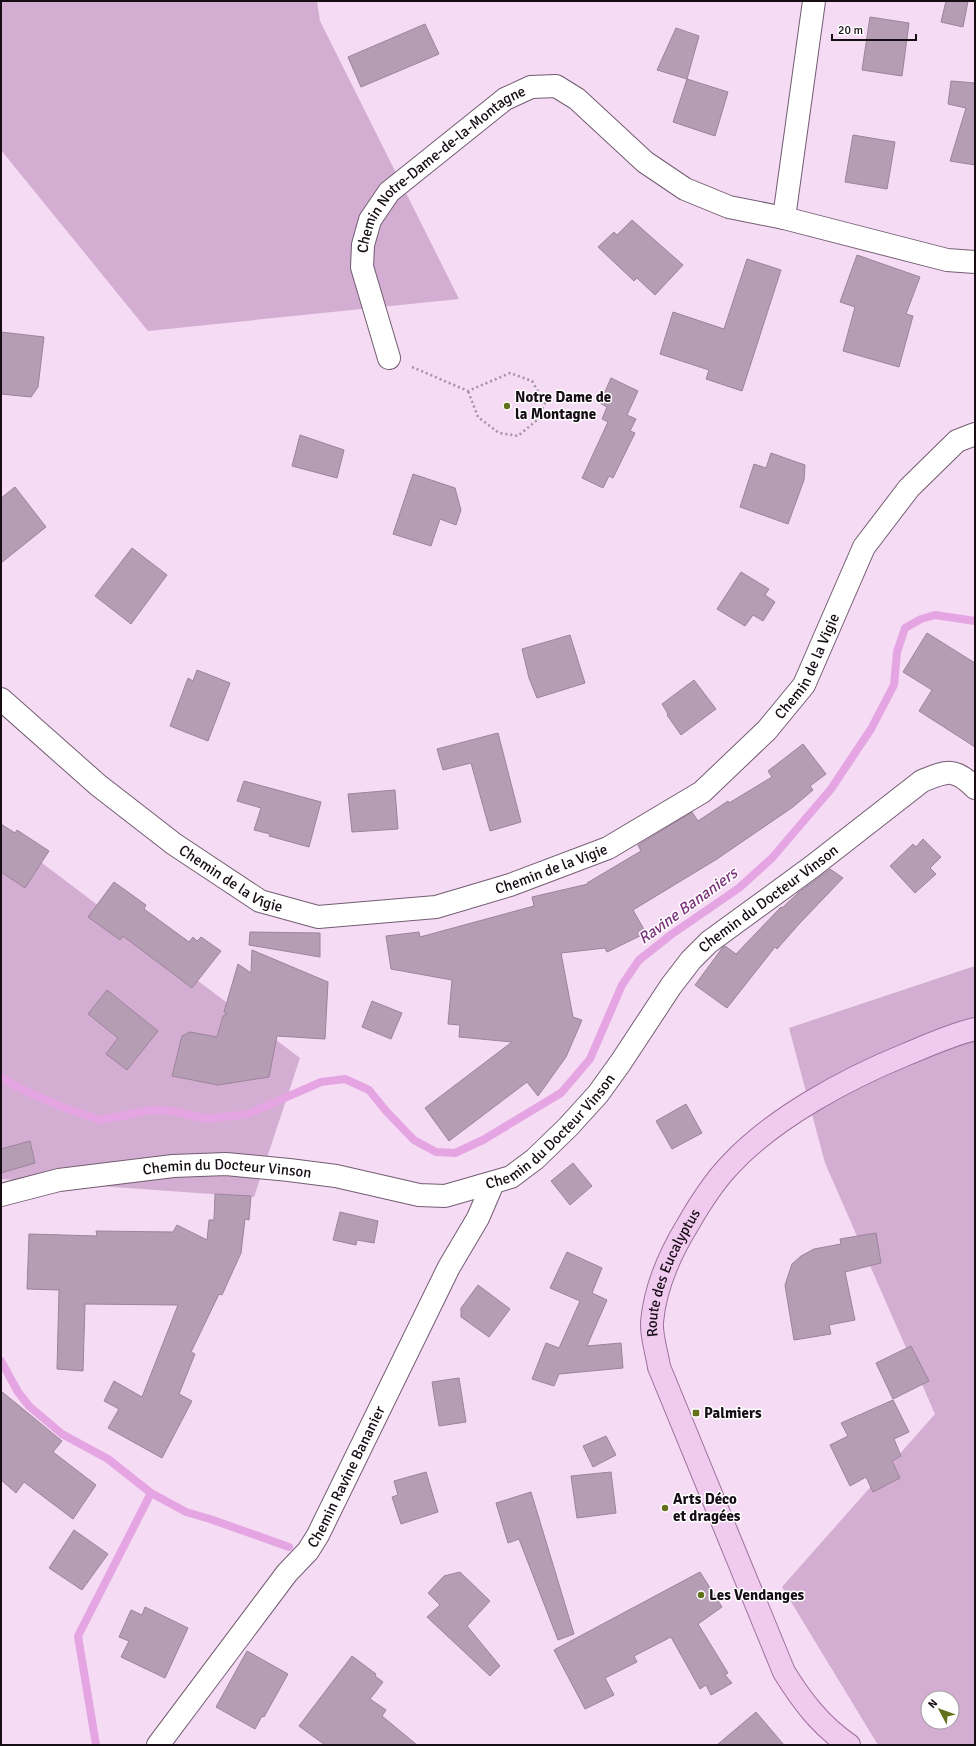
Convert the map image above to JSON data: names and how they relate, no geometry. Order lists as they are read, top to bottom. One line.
{"streets":{"main road":["Route des Eucalyptus"],"street":["Chemin Notre-Dame-de-la-Montagne","Chemin de la Vigie","Chemin du Docteur Vinson","Chemin Ravine Bananier"]},"crossings":[["Chemin du Docteur Vinson","Chemin Ravine Bananier"]],"water":["Ravine Bananiers"],"places":{"other":["Notre Dame de la Montagne","Arts Déco et dragées","Les Vendanges"],"transit":["Palmiers"]},"scale_bar":"20 m","north":"top left"}
